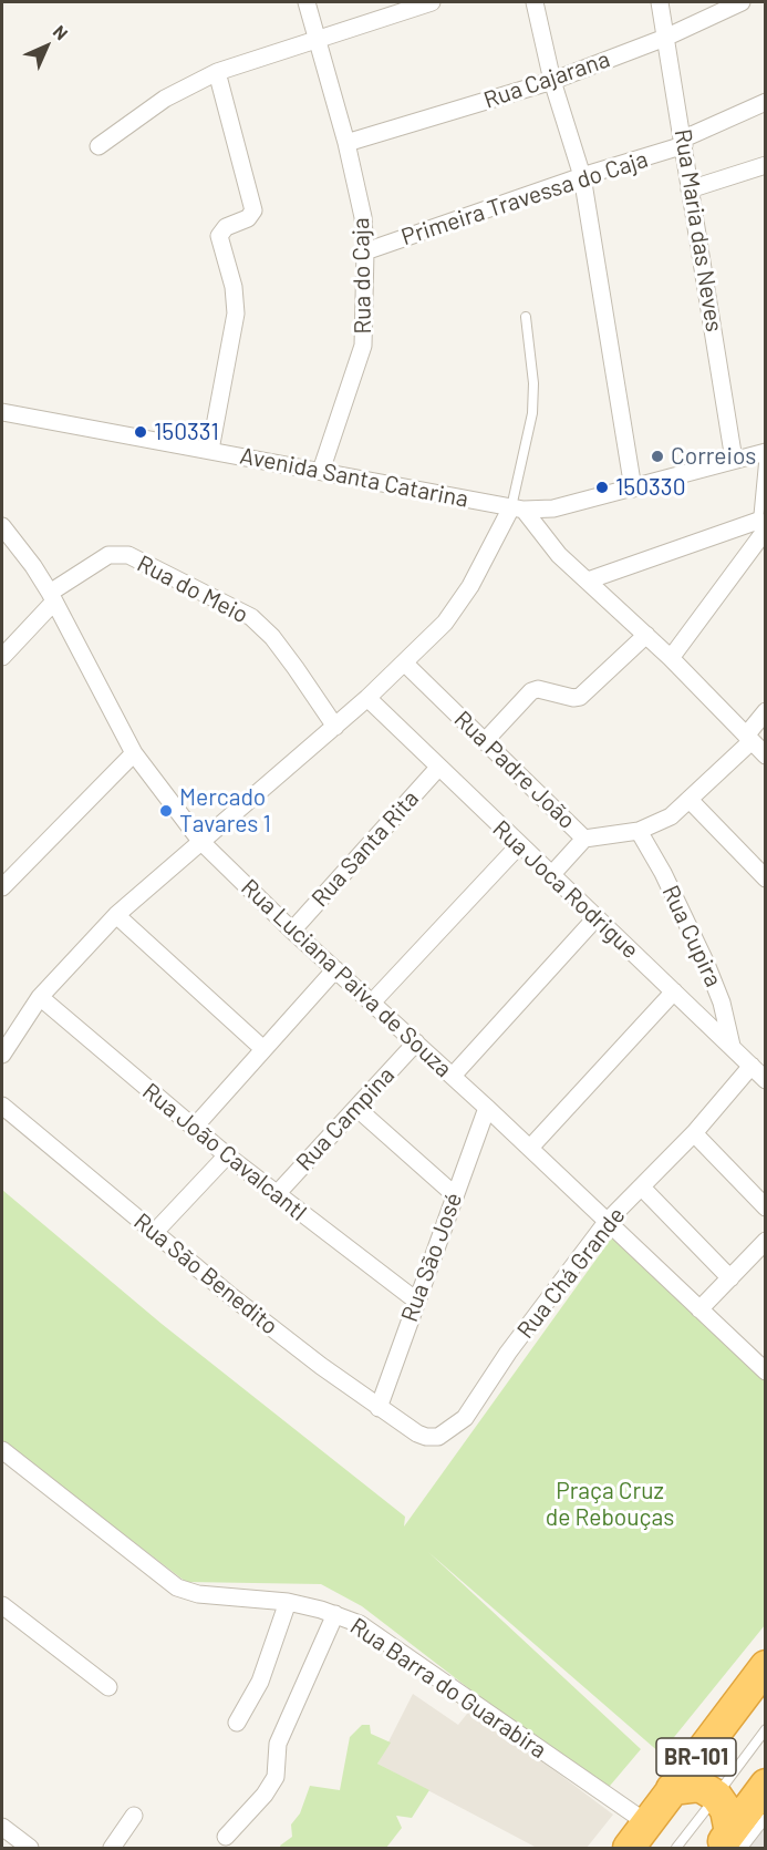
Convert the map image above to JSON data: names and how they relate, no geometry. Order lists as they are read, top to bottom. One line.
{"streets":{"highway":["BR-101"],"street":["Rua Cajarana","Primeira Travessa do Caja","Rua Maria das Neves","Rua do Caja","Avenida Santa Catarina","Rua do Meio","Rua Padre João","Rua Santa Rita","Rua Joca Rodrigue","Rua Cupira","Rua Luciana Paiva de Souza","Rua Campina","Rua João CavalcantI","Rua São José","Rua Chá Grande","Rua São Benedito","Rua Barra do Guarabira"]},"crossings":[["Rua Cajarana","Rua Maria das Neves"],["Rua Cajarana","Rua do Caja"],["Primeira Travessa do Caja","Rua Maria das Neves"],["Primeira Travessa do Caja","Rua do Caja"],["Rua Maria das Neves","Avenida Santa Catarina"],["Rua do Caja","Avenida Santa Catarina"],["Rua do Meio","Rua Luciana Paiva de Souza"],["Rua Padre João","Rua Cupira"],["Rua Santa Rita","Rua Joca Rodrigue"],["Rua Santa Rita","Rua Luciana Paiva de Souza"],["Rua Joca Rodrigue","Rua Cupira"],["Rua Joca Rodrigue","Rua Chá Grande"],["Rua Luciana Paiva de Souza","Rua Campina"],["Rua Luciana Paiva de Souza","Rua São José"],["Rua Luciana Paiva de Souza","Rua Chá Grande"],["Rua Campina","Rua João CavalcantI"],["Rua João CavalcantI","Rua São José"],["Rua São José","Rua São Benedito"],["Rua Chá Grande","Rua São Benedito"],["Rua Barra do Guarabira","BR-101"]],"parks":["Praça Cruz de Rebouças"],"places":["150331","Correios","150330","Mercado Tavares 1"],"north":"top right"}
